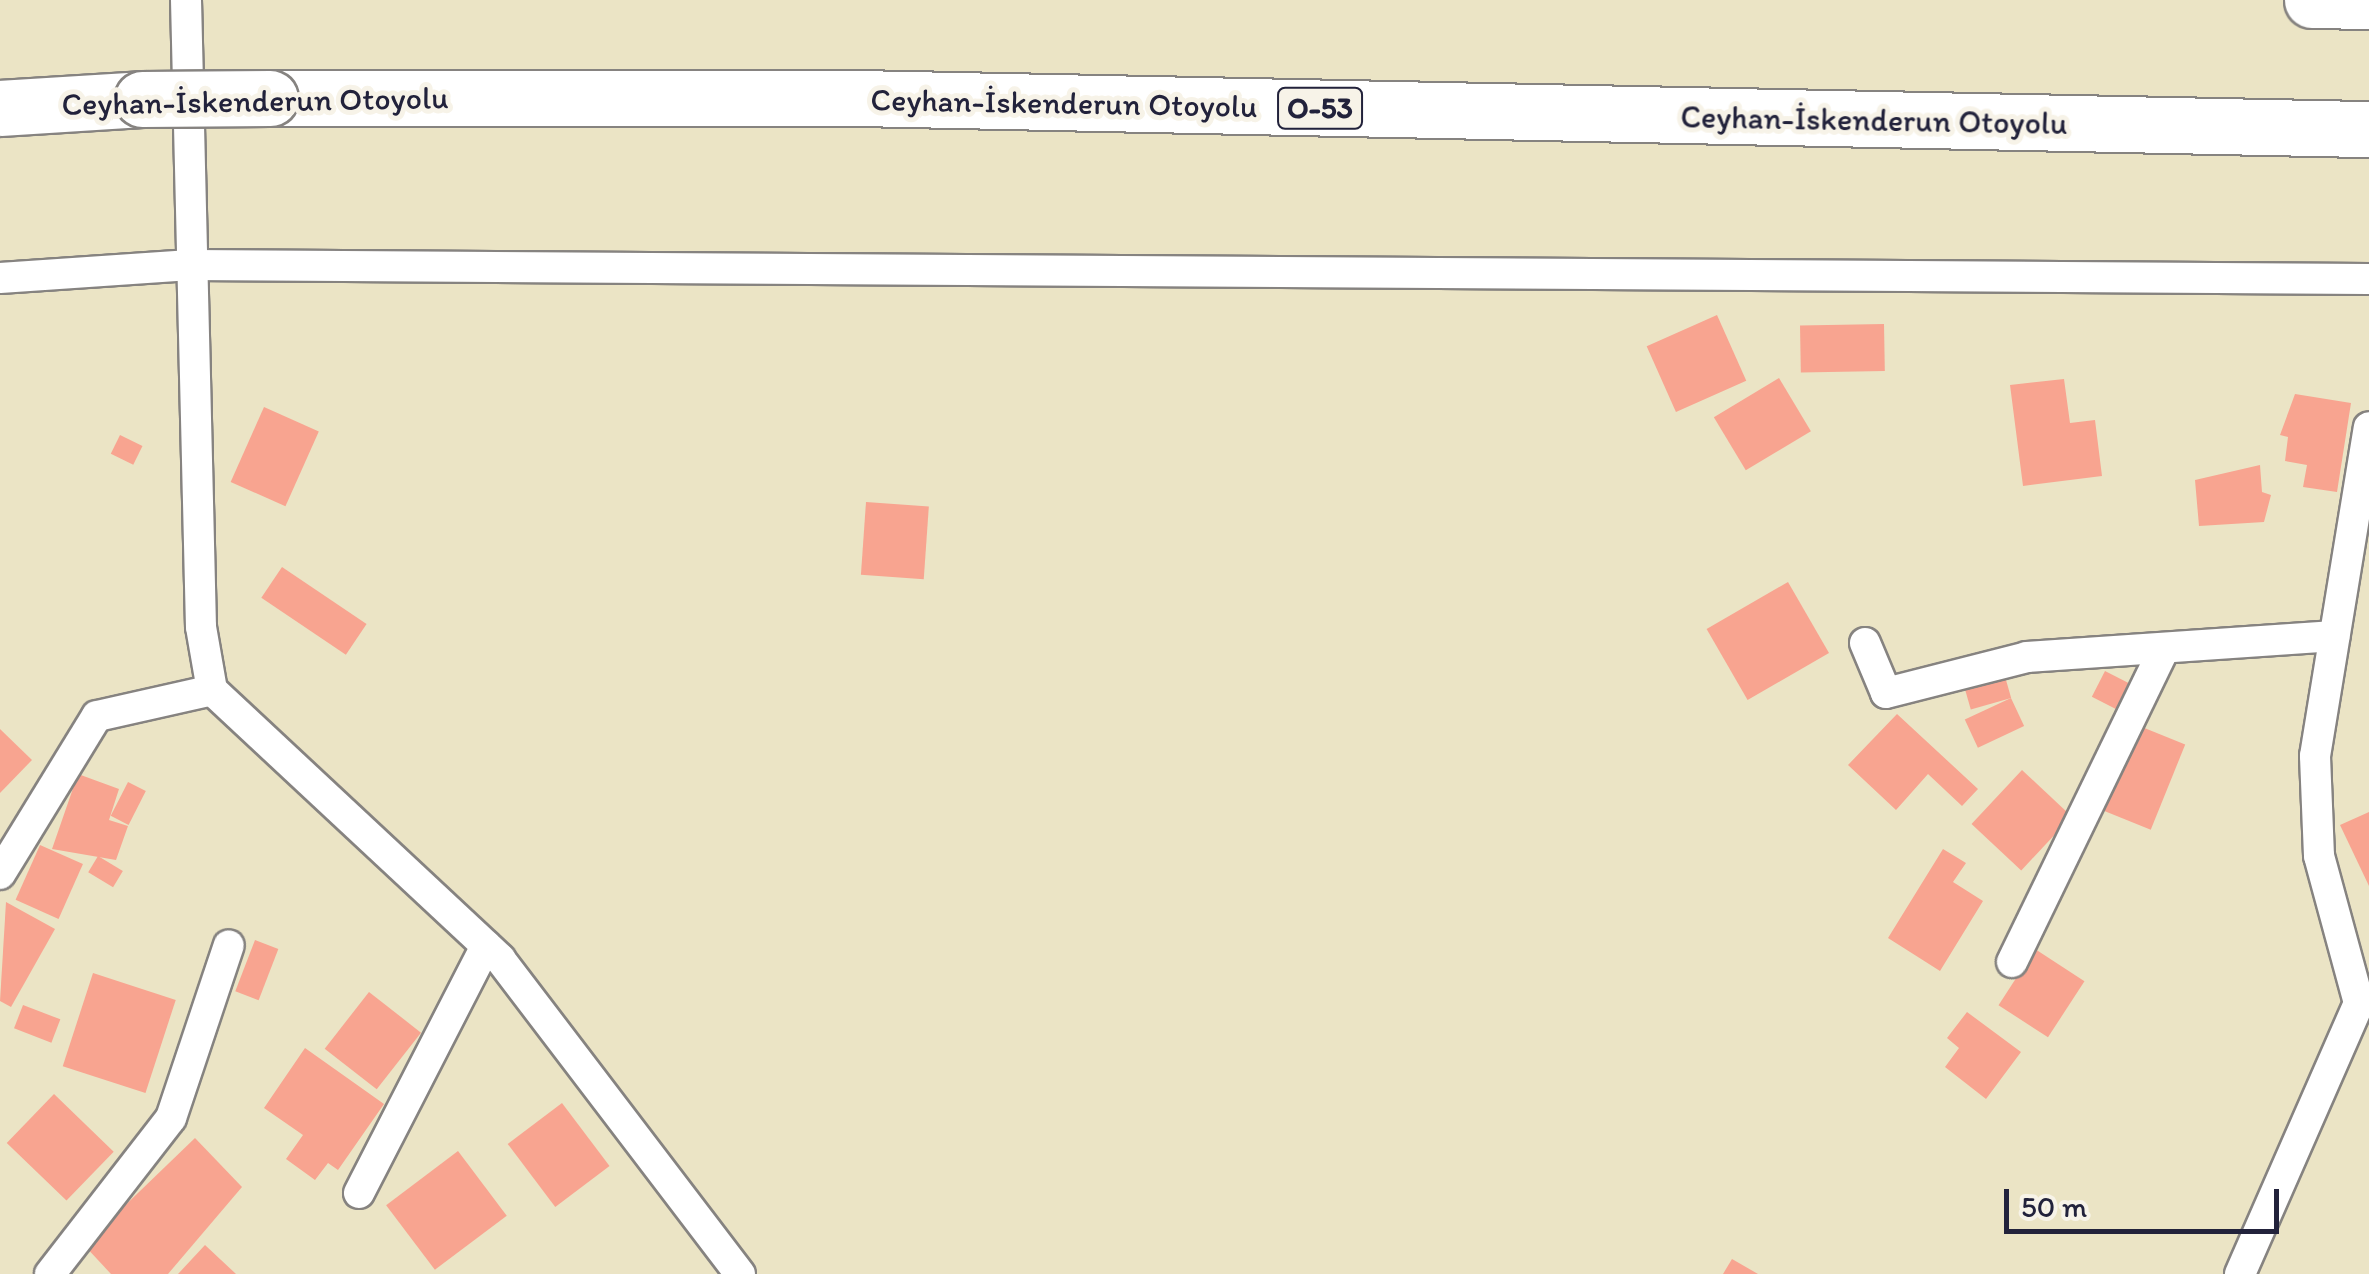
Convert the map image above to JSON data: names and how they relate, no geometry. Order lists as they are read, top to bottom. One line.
{"streets":{"highway":["Ceyhan-İskenderun Otoyolu","O-53"]},"scale_bar":"50 m"}
